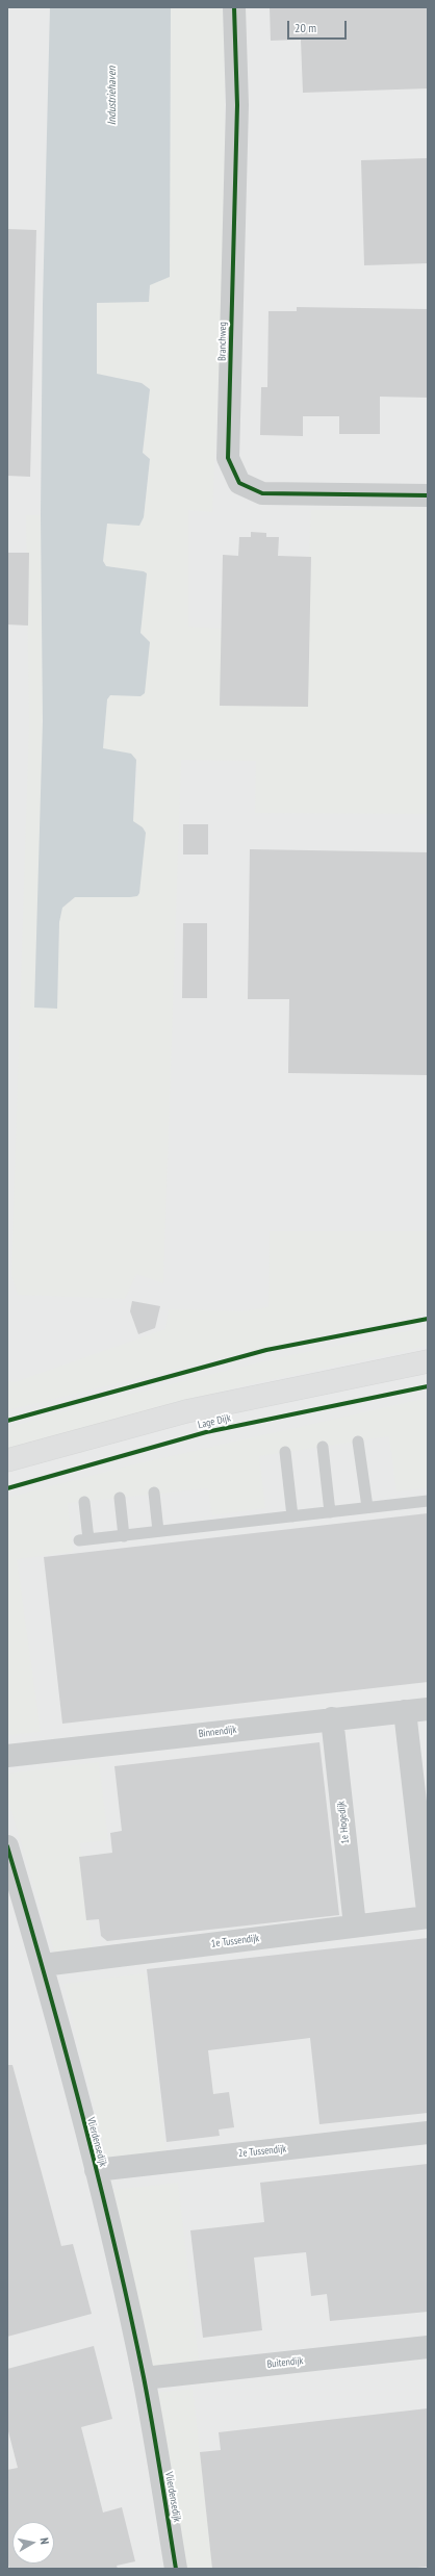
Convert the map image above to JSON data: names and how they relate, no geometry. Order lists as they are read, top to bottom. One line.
{"streets":{"main road":["Lage Dijk"],"street":["Branchweg","Binnendijk","1e Hogedijk","1e Tussendijk","Vlierdensedijk","2e Tussendijk","Buitendijk"]},"crossings":[["Binnendijk","1e Hogedijk"],["1e Hogedijk","1e Tussendijk"],["1e Tussendijk","Vlierdensedijk"],["Vlierdensedijk","2e Tussendijk"],["Vlierdensedijk","Buitendijk"]],"water":["Industriehaven"],"scale_bar":"20 m","north":"right"}
